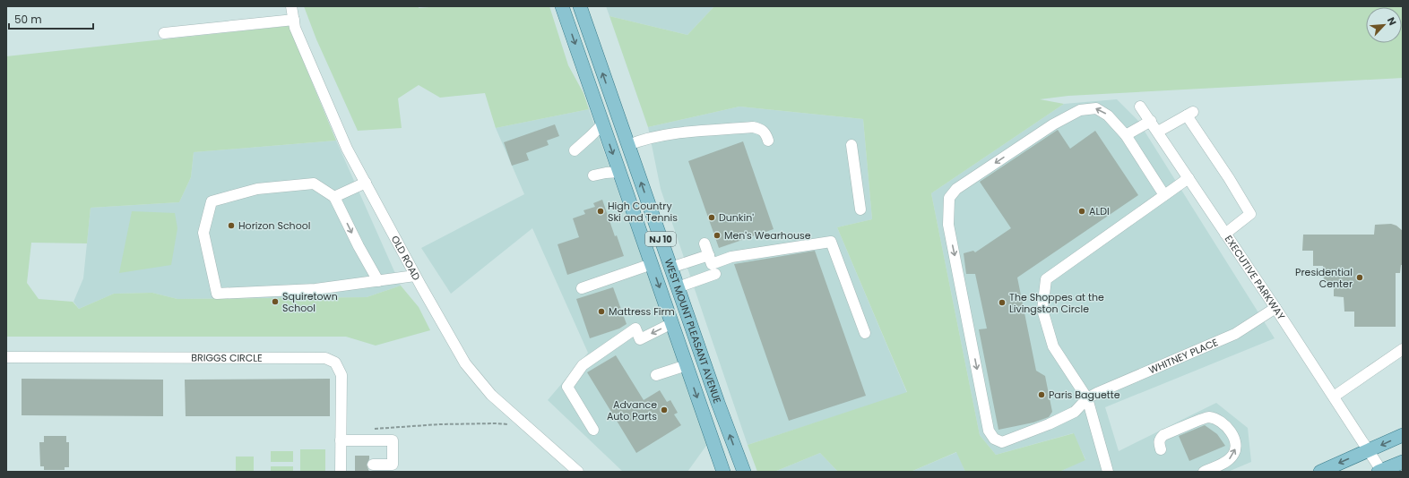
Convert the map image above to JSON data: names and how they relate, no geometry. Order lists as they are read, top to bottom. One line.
{"streets":{"main road":["NJ 10","WEST MOUNT PLEASANT AVENUE"],"street":["OLD ROAD","EXECUTIVE PARKWAY","WHITNEY PLACE","BRIGGS CIRCLE"]},"crossings":[["EXECUTIVE PARKWAY","WHITNEY PLACE"]],"places":["High Country Ski and Tennis","ALDI","Dunkin'","Horizon School","Men's Wearhouse","Presidential Center","Squiretown School","The Shoppes at the Livingston Circle","Mattress Firm","Paris Baguette","Advance Auto Parts"],"scale_bar":"50 m","north":"top right"}
